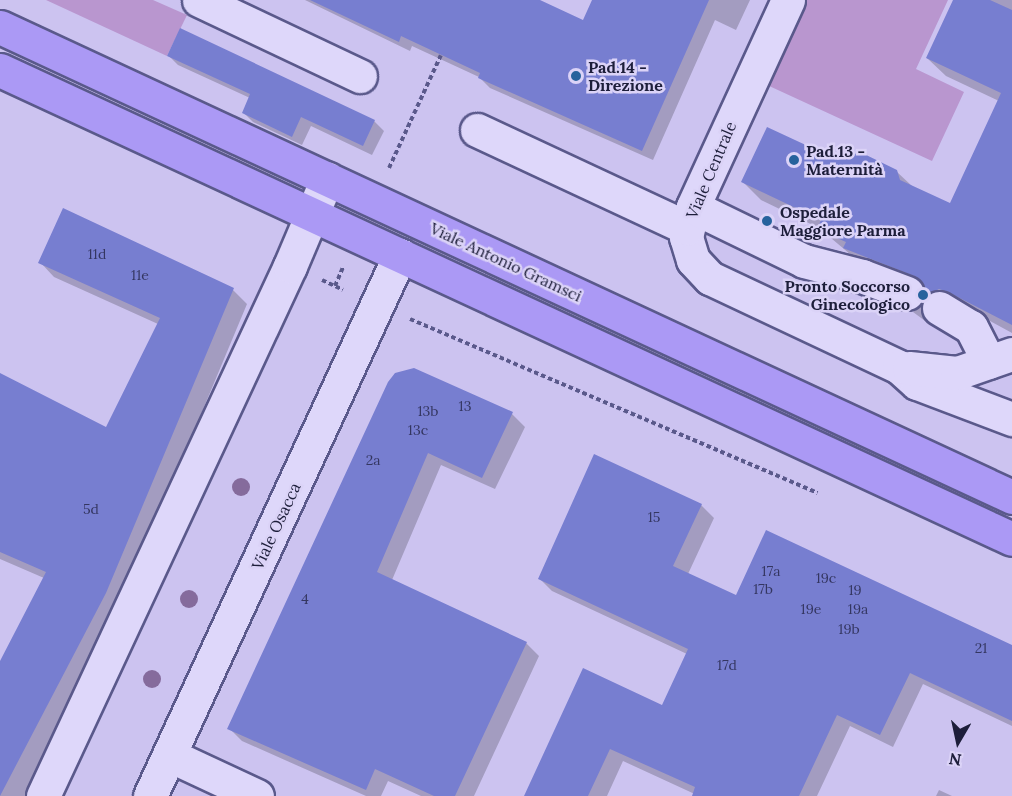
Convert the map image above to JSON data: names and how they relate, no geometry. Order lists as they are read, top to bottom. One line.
{"streets":{"main road":["Viale Antonio Gramsci"],"street":["Viale Centrale","Viale Osacca"]},"places":["Pad.14 - Direzione","Pad.13 - Maternità","Ospedale Maggiore Parma","Pronto Soccorso Ginecologico"],"house_numbers":["11d","11e","13","13b","13c","2a","5d","15","17a","19c","17b","19","4","19e","19a","19b","21","17d"],"north":"bottom"}
